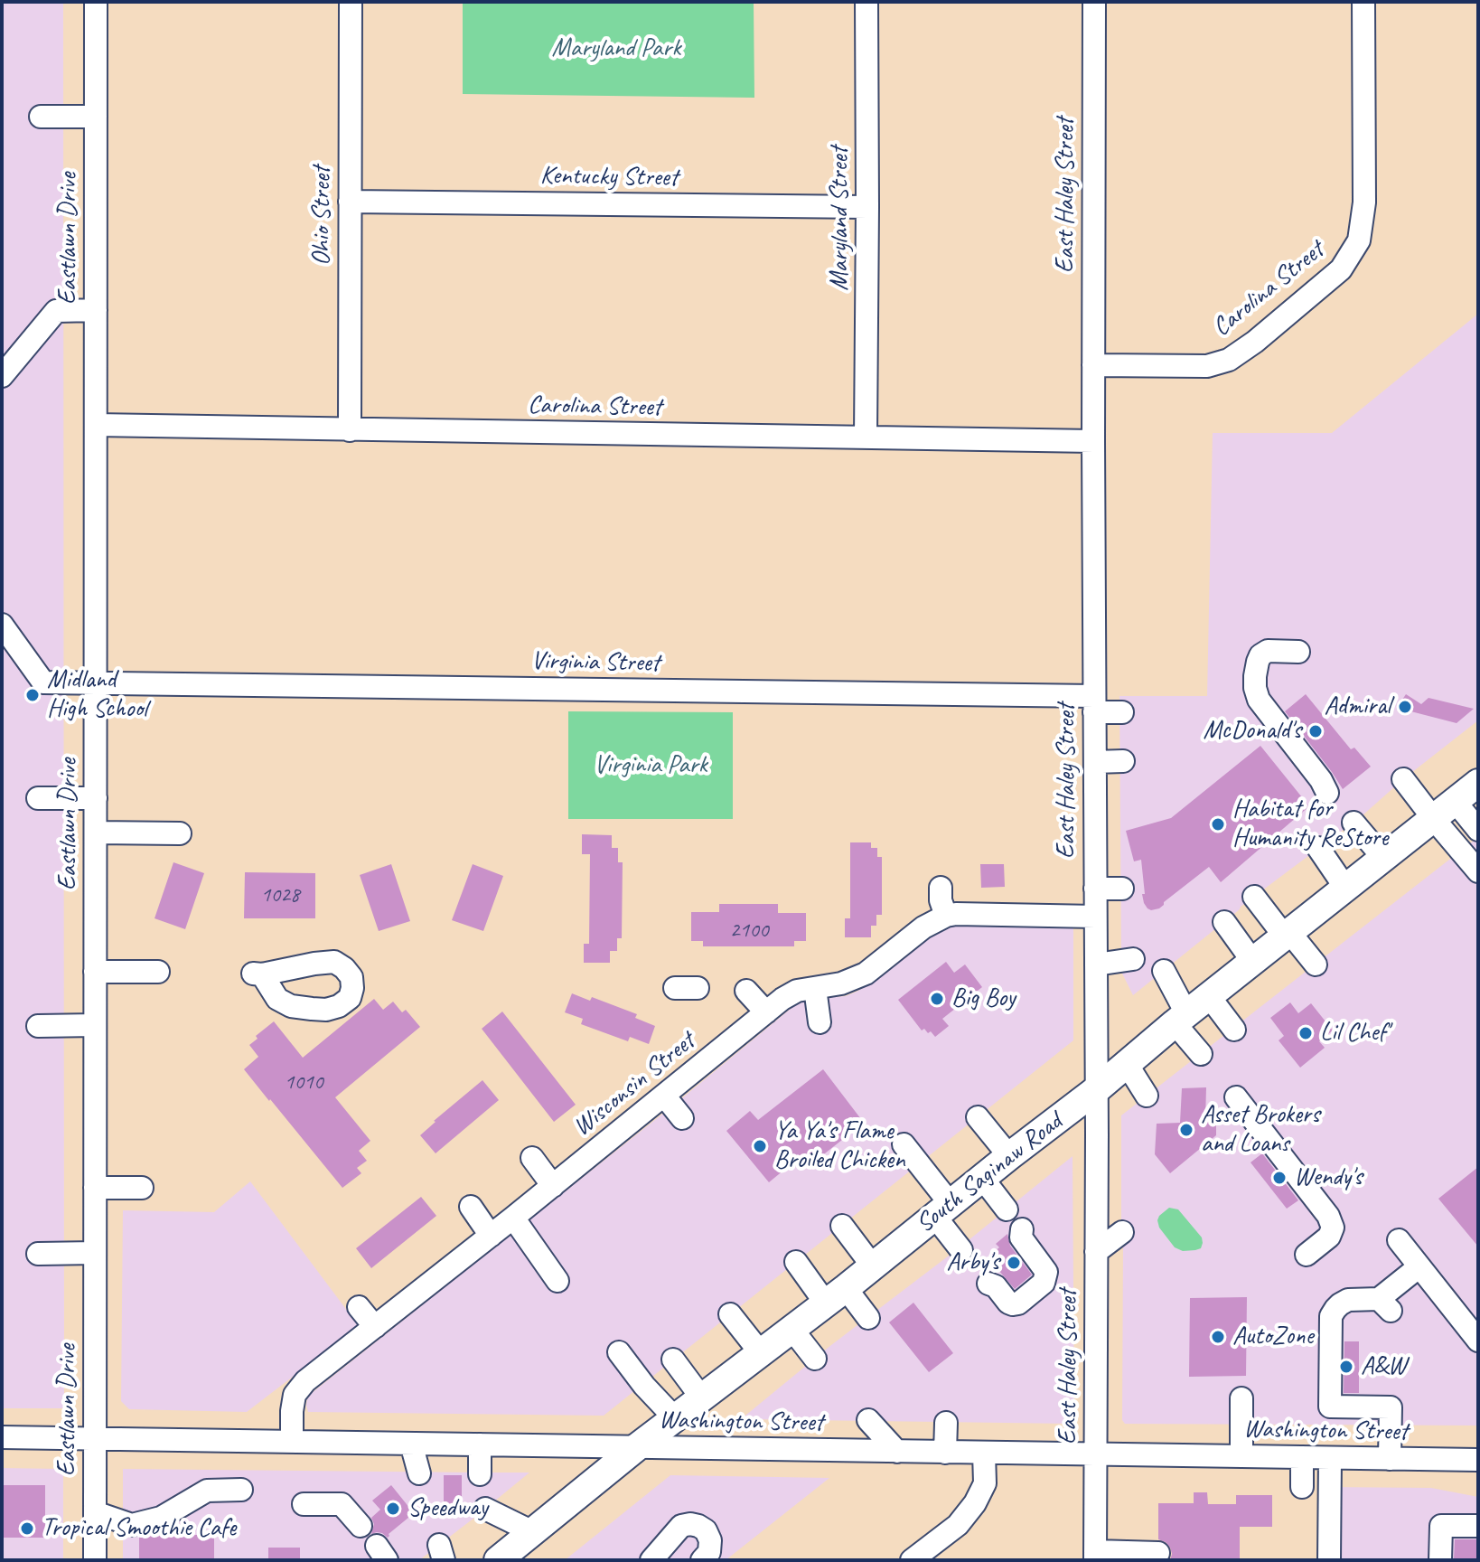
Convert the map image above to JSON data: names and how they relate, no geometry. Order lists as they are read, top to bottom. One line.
{"streets":{"main road":["South Saginaw Road"],"street":["Kentucky Street","East Haley Street","Ohio Street","Maryland Street","Eastlawn Drive","Carolina Street","Virginia Street","Wisconsin Street","Washington Street"]},"crossings":[["Kentucky Street","Ohio Street"],["Kentucky Street","Maryland Street"],["East Haley Street","Carolina Street"],["East Haley Street","Virginia Street"],["East Haley Street","Wisconsin Street"],["East Haley Street","South Saginaw Road"],["East Haley Street","Washington Street"],["Ohio Street","Carolina Street"],["Maryland Street","Carolina Street"],["Eastlawn Drive","Carolina Street"],["Eastlawn Drive","Virginia Street"],["Eastlawn Drive","Washington Street"],["Wisconsin Street","Washington Street"],["South Saginaw Road","Washington Street"]],"parks":["Maryland Park","Virginia Park"],"places":["Midland High School","Admiral","McDonald's","Habitat for Humanity ReStore","Big Boy","Lil Chef'","Asset Brokers and Loans","Ya Ya's Flame Broiled Chicken","Wendy's","Arby's","AutoZone","A&W","Speedway","Tropical Smoothie Cafe"],"house_numbers":["1028","2100","1010"]}
